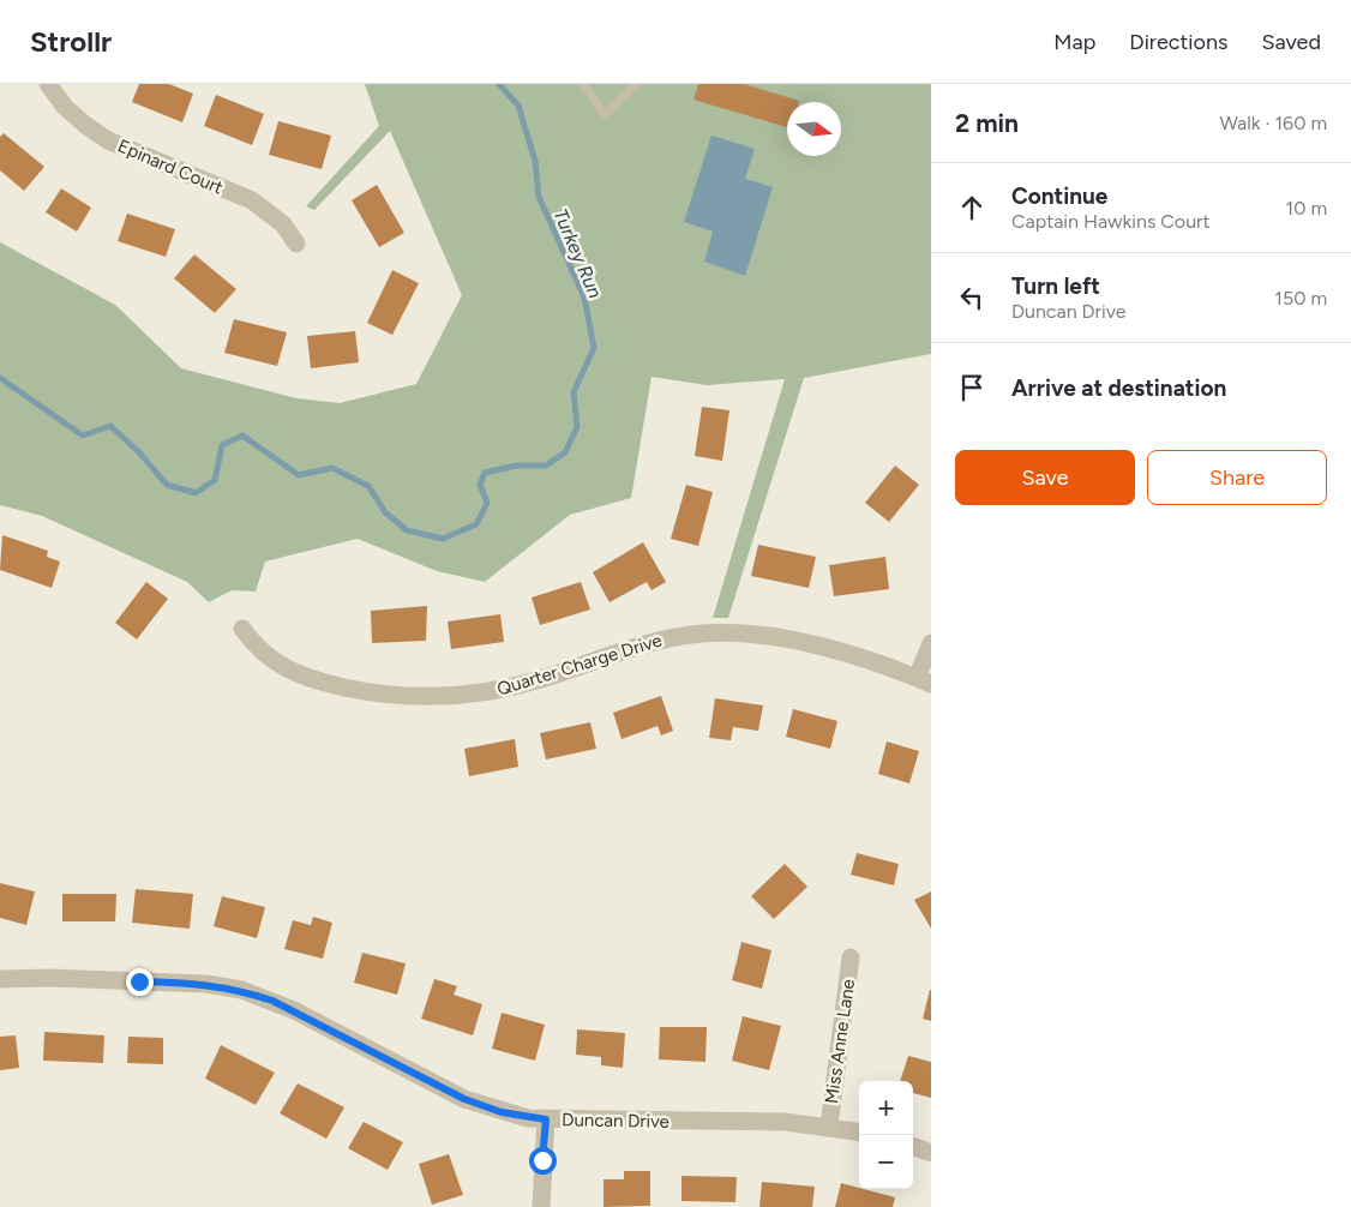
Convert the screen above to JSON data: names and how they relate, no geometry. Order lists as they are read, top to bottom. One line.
{"streets":{"street":["Epinard Court","Quarter Charge Drive","Miss Anne Lane","Duncan Drive"]},"crossings":[["Miss Anne Lane","Duncan Drive"]],"water":["Turkey Run"],"north":"right","page":{"header":"Strollr","nav":["Map","Directions","Saved"],"heading":["2 min","Walk · 160 m"],"list":[["Continue","Captain Hawkins Court","10 m"],["Turn left","Duncan Drive","150 m"],"Arrive at destination"],"buttons":["Save","Share"],"map_buttons":["+","−"]}}
